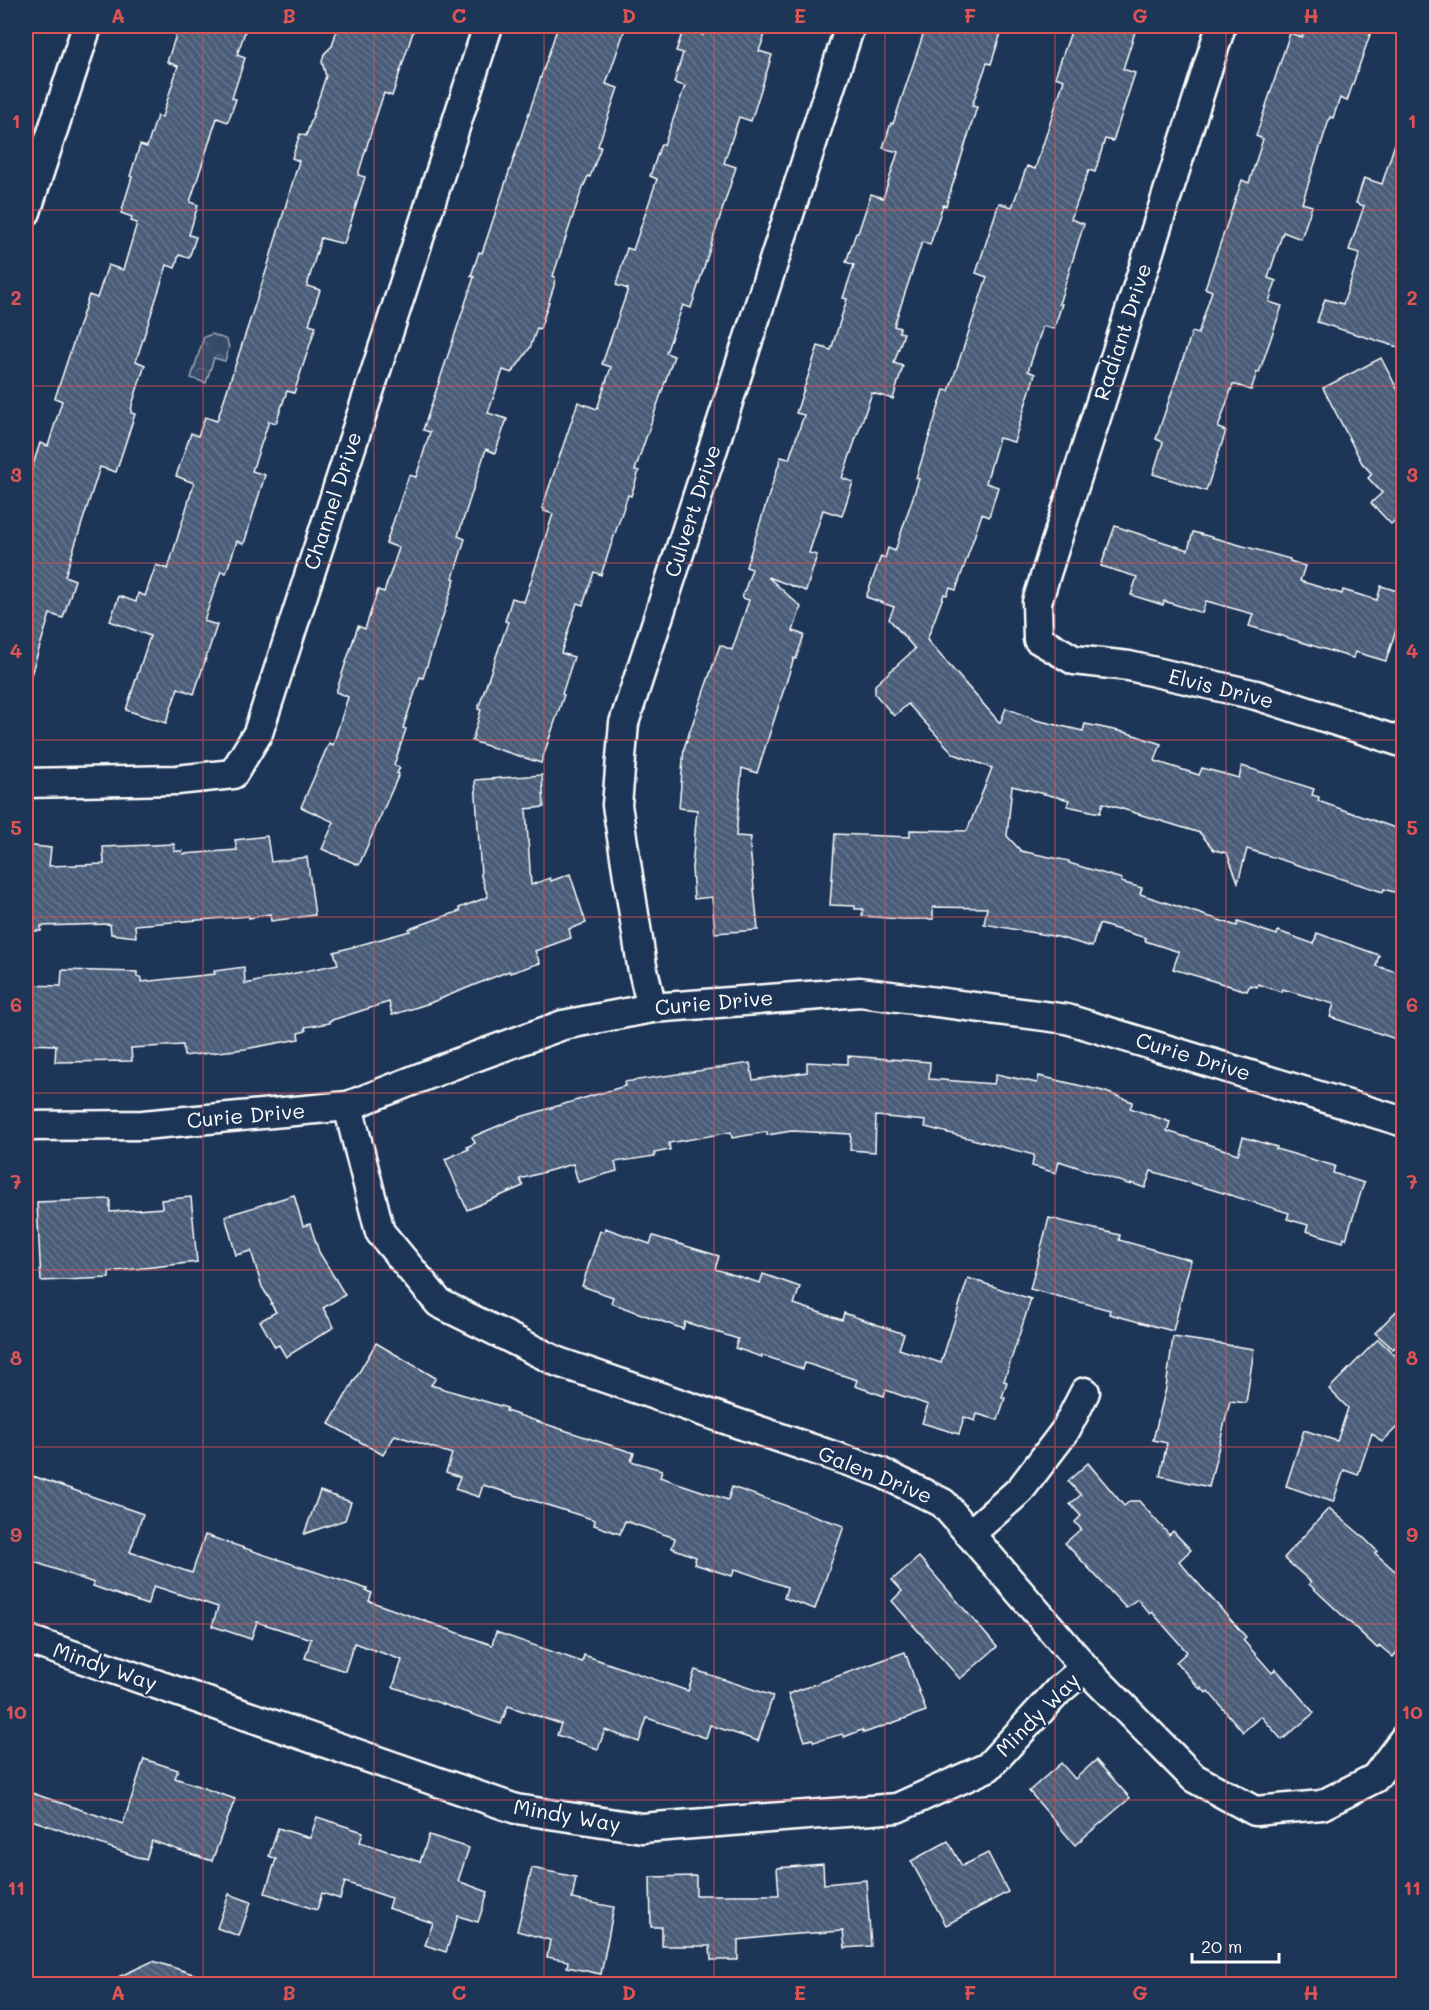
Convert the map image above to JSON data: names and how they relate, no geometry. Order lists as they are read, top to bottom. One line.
{"streets":{"street":["Radiant Drive","Channel Drive","Culvert Drive","Elvis Drive","Curie Drive","Galen Drive","Mindy Way"]},"crossings":[["Radiant Drive","Elvis Drive"],["Culvert Drive","Curie Drive"],["Curie Drive","Galen Drive"],["Galen Drive","Mindy Way"]],"scale_bar":"20 m","grid":{"columns":["A","B","C","D","E","F","G","H"],"rows":["1","2","3","4","5","6","7","8","9","10","11"]}}
